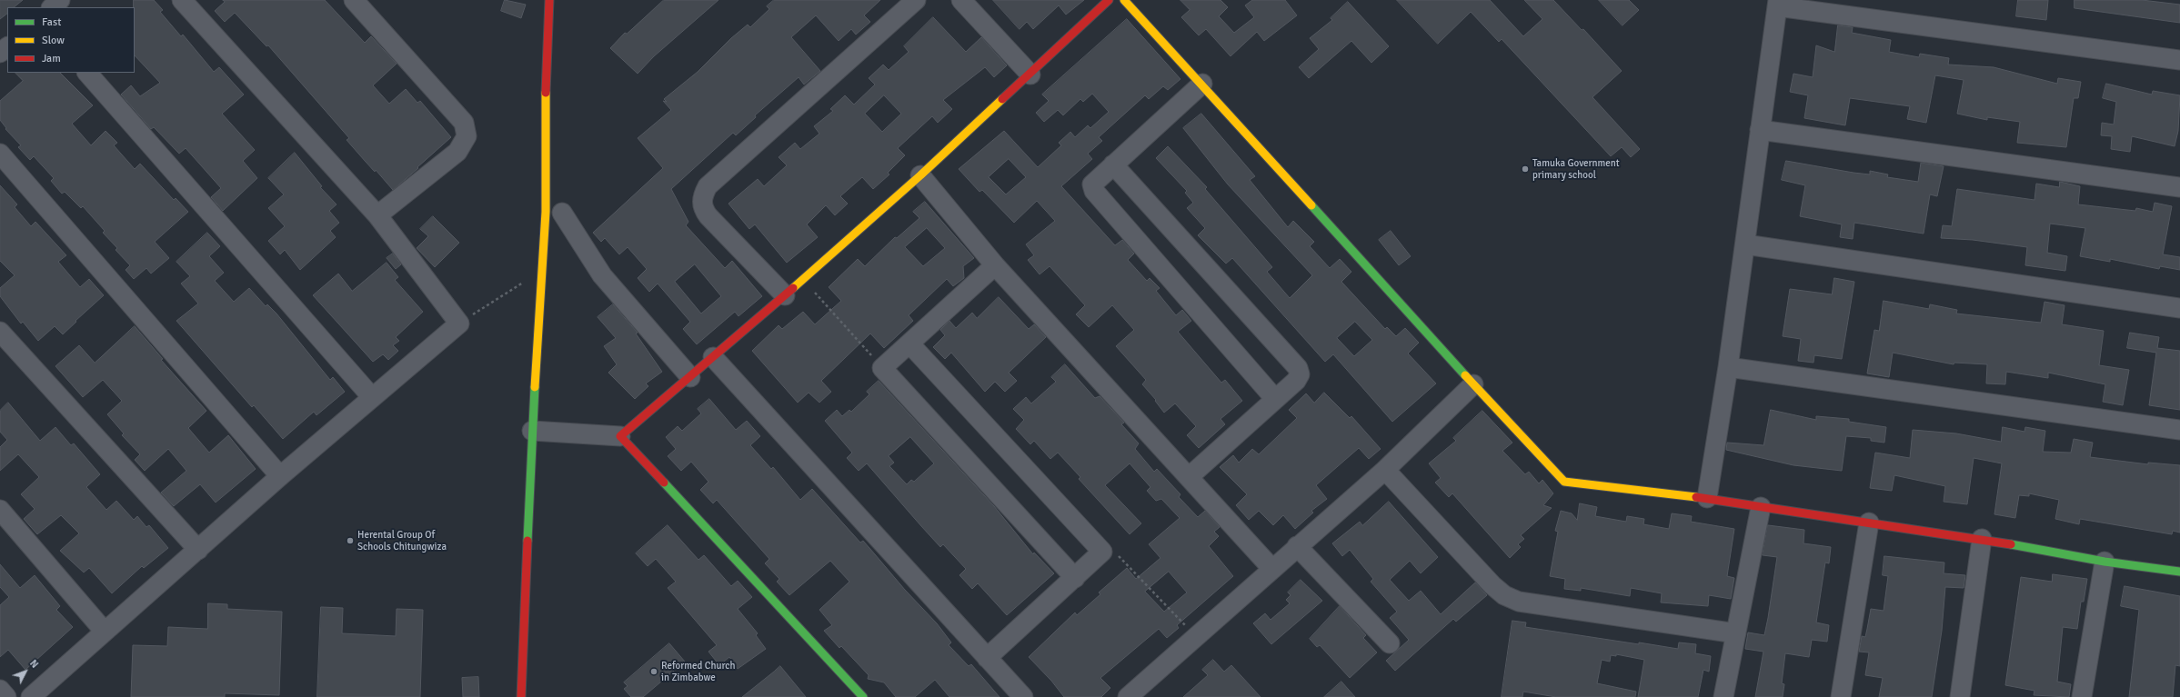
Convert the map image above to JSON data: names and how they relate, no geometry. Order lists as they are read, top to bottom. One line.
{"places":["Tamuka Government primary school","Herental Group Of Schools Chitungwiza","Reformed Church in Zimbabwe"],"legend":["Fast","Slow","Jam"],"north":"top right"}
